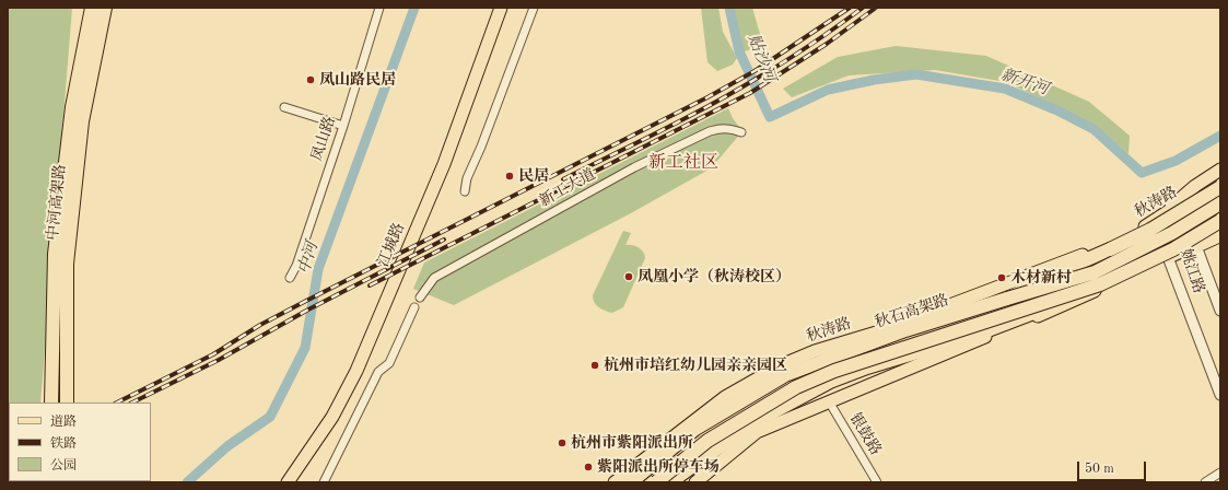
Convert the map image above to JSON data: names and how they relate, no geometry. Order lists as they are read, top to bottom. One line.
{"streets":{"highway":["中河高架路","秋石高架路"],"main road":["秋涛路","江城路"],"street":["凤山路","新工大道","姚江路","银鼓路"]},"crossings":[["秋涛路","姚江路"]],"districts":["新工社区"],"water":["贴沙河","新开河","中河"],"places":["凤山路民居","民居","凤凰小学（秋涛校区）","木材新村","杭州市培红幼儿园亲亲园区","杭州市紫阳派出所","紫阳派出所停车场"],"legend":["道路","铁路","公园"],"scale_bar":"50 m"}
